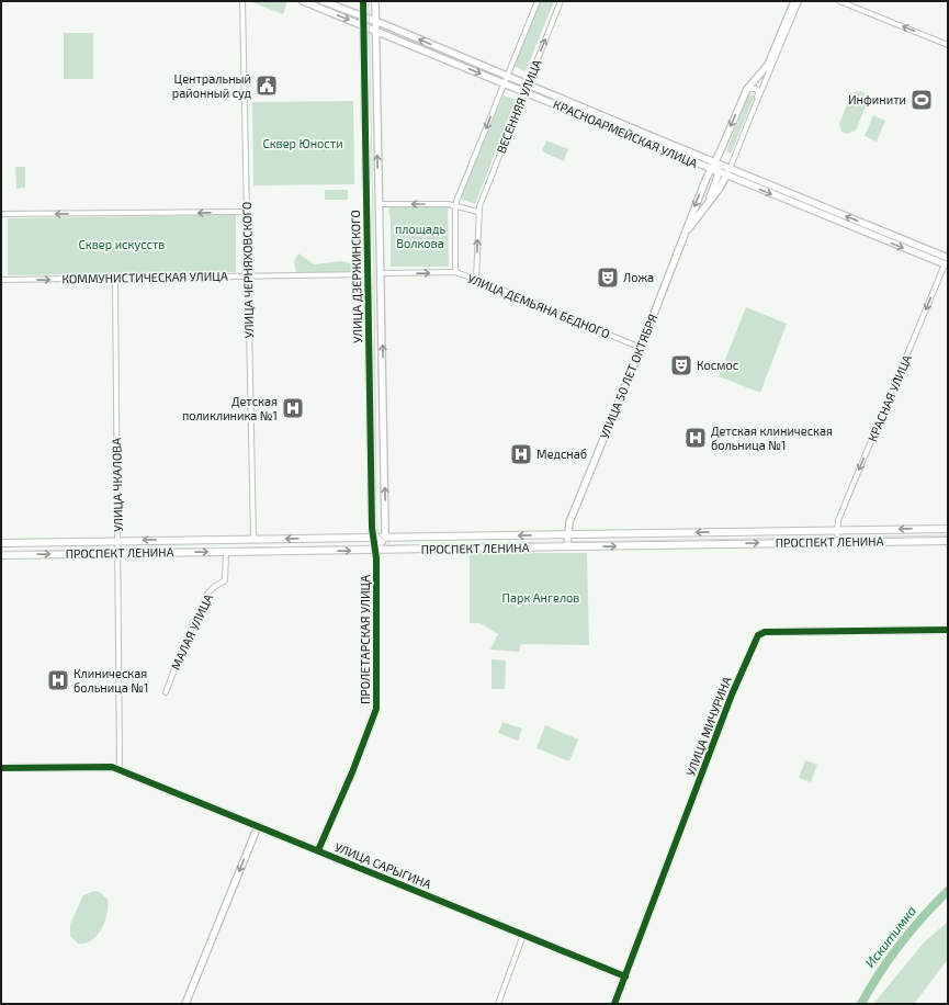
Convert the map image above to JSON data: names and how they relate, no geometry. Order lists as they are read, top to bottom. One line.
{"streets":{"main road":["ПРОСПЕКТ ЛЕНИНА"],"street":["ВЕСЕННЯЯ УЛИЦА","КРАСНОАРМЕЙСКАЯ УЛИЦА","УЛИЦА ЧЕРНЯХОВСКОГО","УЛИЦА ДЗЕРЖИНСКОГО","КОММУНИСТИЧЕСКАЯ УЛИЦА","УЛИЦА ДЕМЬЯНА БЕДНОГО","УЛИЦА 50 ЛЕТ ОКТЯБРЯ","КРАСНАЯ УЛИЦА","УЛИЦА ЧКАЛОВА","МАЛАЯ УЛИЦА","ПРОЛЕТАРСКАЯ УЛИЦА","УЛИЦА МИЧУРИНА","УЛИЦА САРЫГИНА"]},"crossings":[["ВЕСЕННЯЯ УЛИЦА","КРАСНОАРМЕЙСКАЯ УЛИЦА"],["ВЕСЕННЯЯ УЛИЦА","УЛИЦА ДЕМЬЯНА БЕДНОГО"],["КРАСНОАРМЕЙСКАЯ УЛИЦА","УЛИЦА ДЗЕРЖИНСКОГО"],["КРАСНОАРМЕЙСКАЯ УЛИЦА","УЛИЦА 50 ЛЕТ ОКТЯБРЯ"],["КРАСНОАРМЕЙСКАЯ УЛИЦА","КРАСНАЯ УЛИЦА"],["УЛИЦА ЧЕРНЯХОВСКОГО","КОММУНИСТИЧЕСКАЯ УЛИЦА"],["УЛИЦА ЧЕРНЯХОВСКОГО","ПРОСПЕКТ ЛЕНИНА"],["УЛИЦА ДЗЕРЖИНСКОГО","КОММУНИСТИЧЕСКАЯ УЛИЦА"],["УЛИЦА ДЗЕРЖИНСКОГО","УЛИЦА ДЕМЬЯНА БЕДНОГО"],["УЛИЦА ДЗЕРЖИНСКОГО","ПРОСПЕКТ ЛЕНИНА"],["УЛИЦА ДЗЕРЖИНСКОГО","ПРОЛЕТАРСКАЯ УЛИЦА"],["КОММУНИСТИЧЕСКАЯ УЛИЦА","УЛИЦА ЧКАЛОВА"],["УЛИЦА ДЕМЬЯНА БЕДНОГО","УЛИЦА 50 ЛЕТ ОКТЯБРЯ"],["УЛИЦА 50 ЛЕТ ОКТЯБРЯ","ПРОСПЕКТ ЛЕНИНА"],["КРАСНАЯ УЛИЦА","ПРОСПЕКТ ЛЕНИНА"],["УЛИЦА ЧКАЛОВА","ПРОСПЕКТ ЛЕНИНА"],["УЛИЦА ЧКАЛОВА","УЛИЦА САРЫГИНА"],["ПРОСПЕКТ ЛЕНИНА","МАЛАЯ УЛИЦА"],["ПРОСПЕКТ ЛЕНИНА","ПРОЛЕТАРСКАЯ УЛИЦА"],["ПРОЛЕТАРСКАЯ УЛИЦА","УЛИЦА САРЫГИНА"],["УЛИЦА МИЧУРИНА","УЛИЦА САРЫГИНА"]],"one_way":["КРАСНАЯ УЛИЦА"],"water":["Искитимка"],"parks":["Сквер Юности","площадь Волкова","Сквер искусств","Парк Ангелов"],"places":{"public building":["Центральный районный суд"],"sports":["Инфинити"],"theatre":["Ложа","Космос"],"hospital":["Детская поликлиника №1","Детская клиническая больница №1","Медснаб","Клиническая больница №1"]}}
